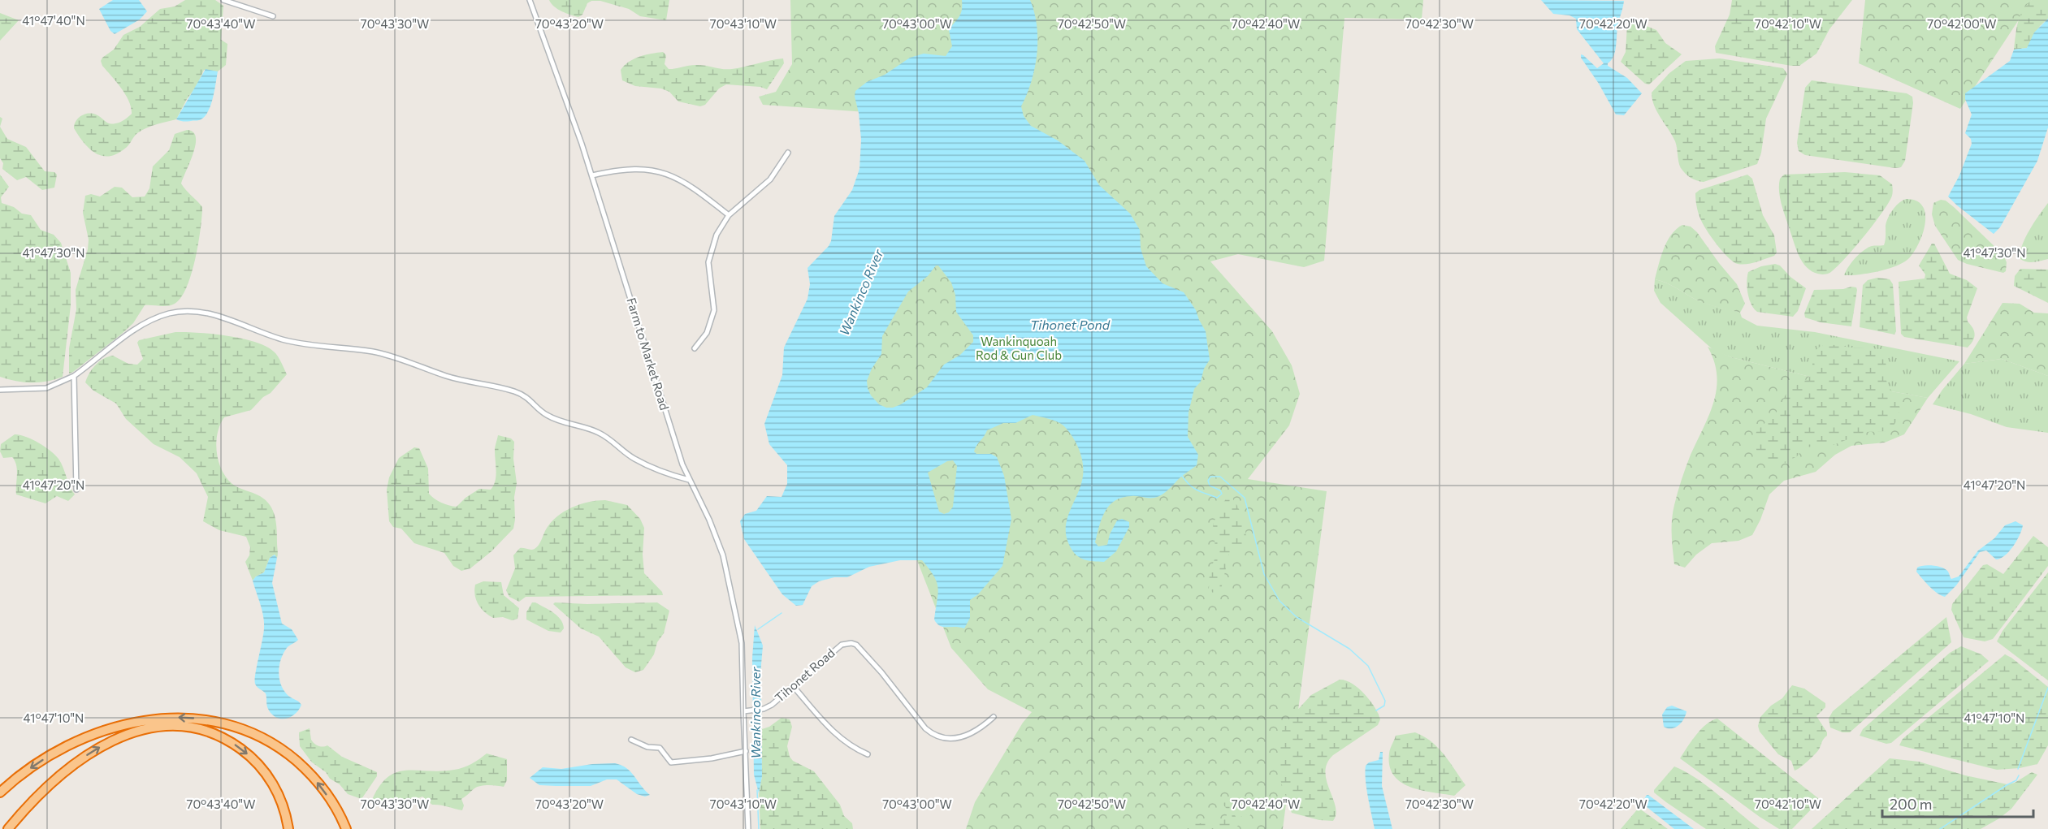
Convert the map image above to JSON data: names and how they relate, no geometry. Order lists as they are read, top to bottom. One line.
{"streets":{"street":["Farm to Market Road","Tihonet Road"]},"crossings":[["Farm to Market Road","Tihonet Road"]],"water":["Wankinco River","Tihonet Pond"],"parks":["Wankinquoah Rod & Gun Club"],"scale_bar":"200 m","coordinates":["41°47'40\"N","70°43'40\"W","70°43'30\"W","70°43'20\"W","70°43'10\"W","70°43'00\"W","70°42'50\"W","70°42'40\"W","70°42'30\"W","70°42'20\"W","70°42'10\"W","70°42'00\"W","41°47'30\"N","41°47'20\"N","41°47'10\"N"]}
